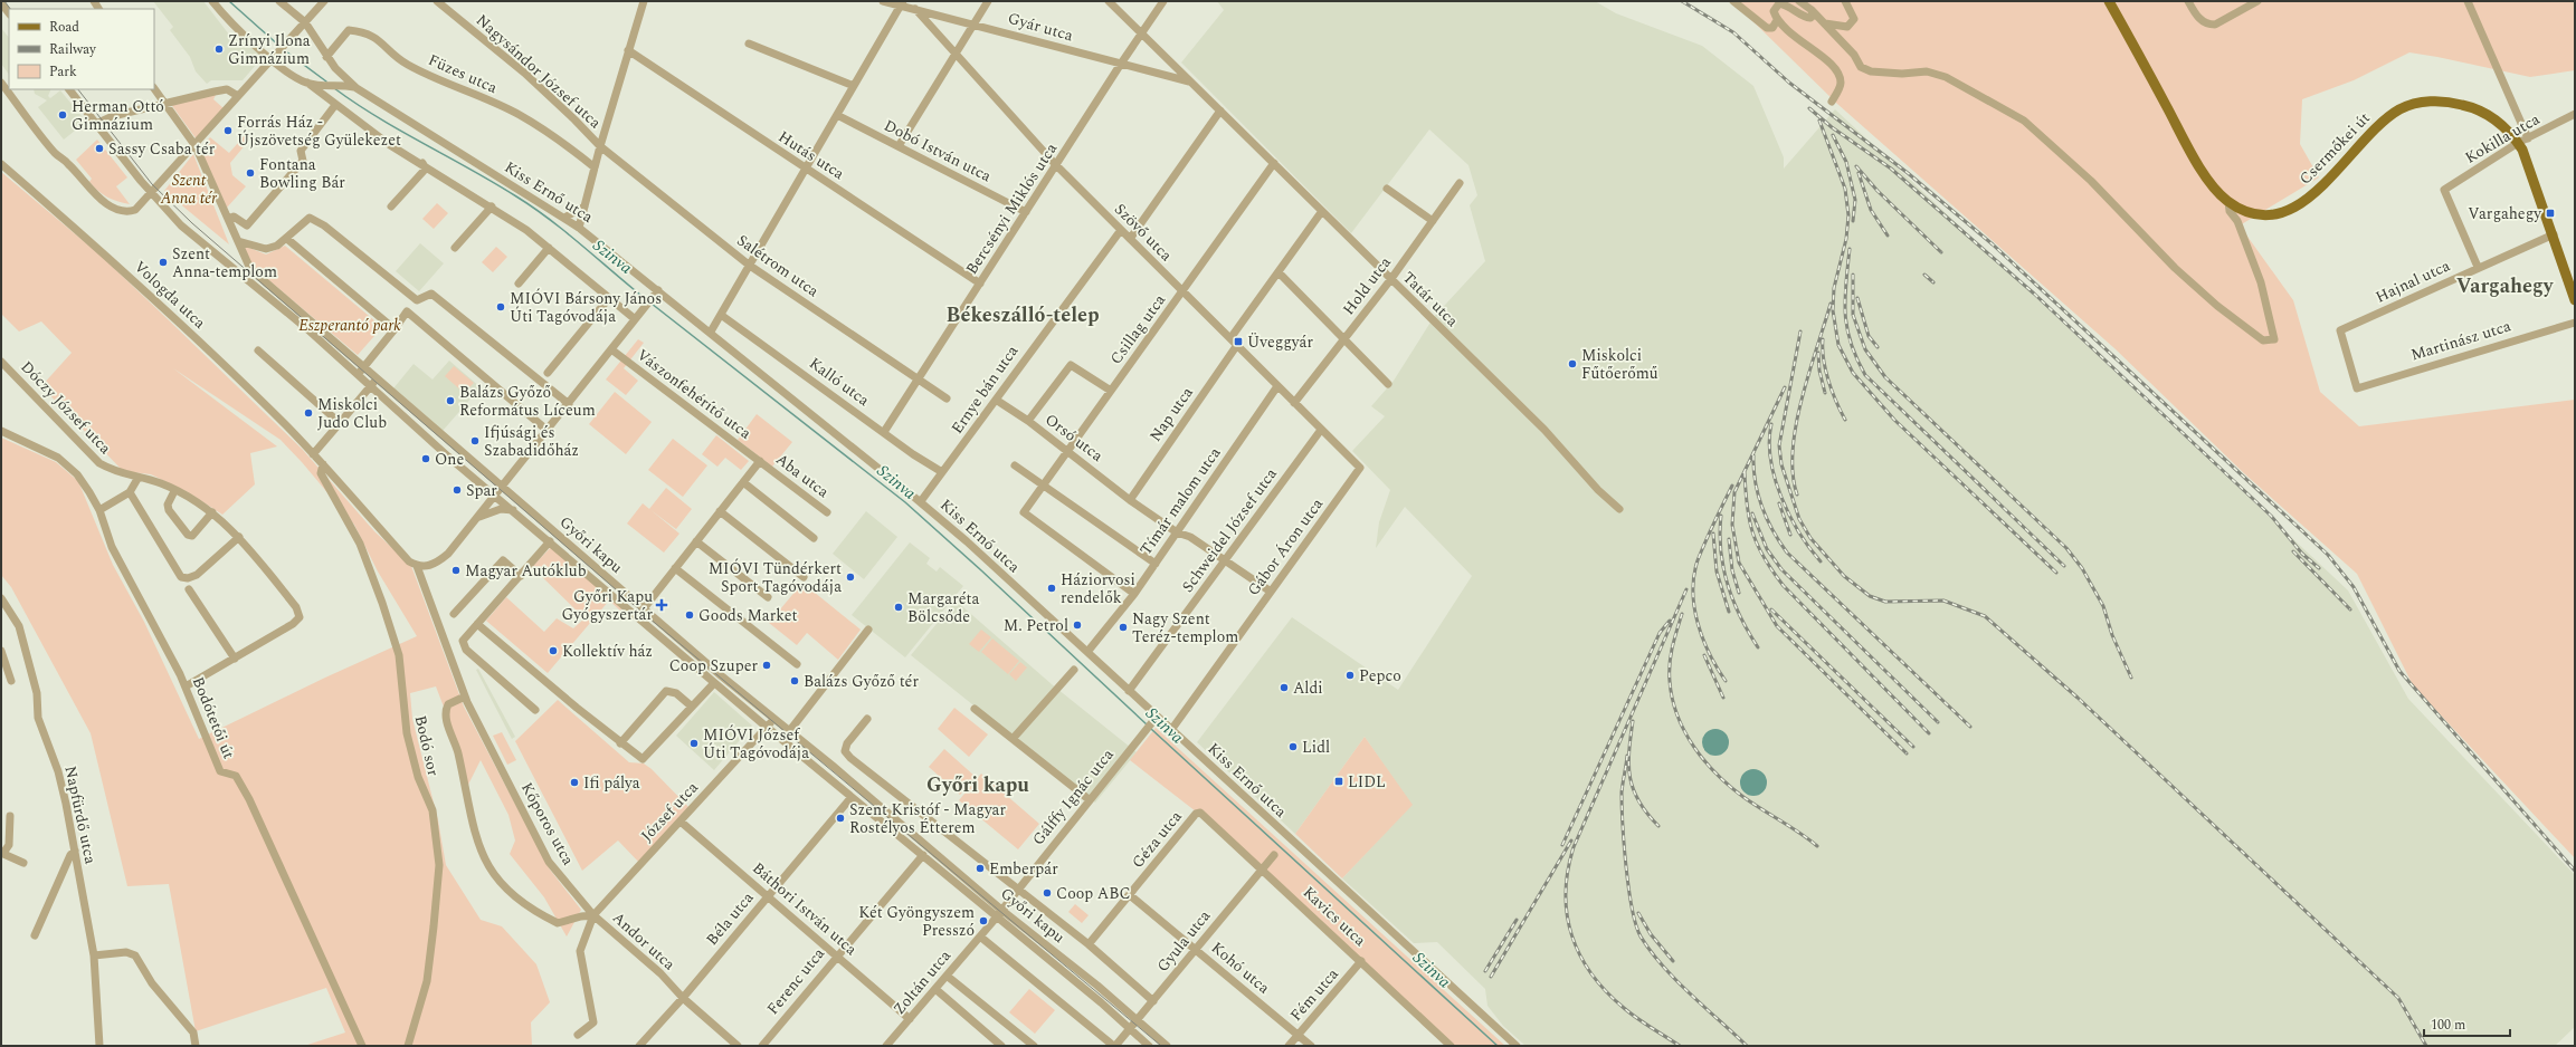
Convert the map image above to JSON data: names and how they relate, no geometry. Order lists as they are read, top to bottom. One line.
{"streets":{"main road":["Csermőkei út"],"street":["Gyár utca","Nagysándor József utca","Füzes utca","Kokilla utca","Dobó István utca","Hutás utca","Kiss Ernő utca","Bercsényi Miklós utca","Szövő utca","Salétrom utca","Hajnal utca","Hold utca","Vologda utca","Tatár utca","Csillag utca","Martinász utca","Kalló utca","Ernye bán utca","Vászonfehérítő utca","Dóczy József utca","Nap utca","Orsó utca","Aba utca","Tímár malom utca","Schweidel József utca","Győri kapu","Gábor Áron utca","Bodótetői út","Bodó sor","Gálffy Ignác utca","József utca","Napfürdő utca","Kőporos utca","Géza utca","Báthori István utca","Kavics utca","Béla utca","Andor utca","Gyula utca","Kohó utca","Ferenc utca","Zoltán utca","Fém utca"]},"crossings":[["Gyár utca","Bercsényi Miklós utca"],["Gyár utca","Szövő utca"],["Gyár utca","Tatár utca"],["Nagysándor József utca","Salétrom utca"],["Füzes utca","Kiss Ernő utca"],["Kokilla utca","Csermőkei út"],["Kokilla utca","Hajnal utca"],["Csermőkei út","Hajnal utca"],["Dobó István utca","Bercsényi Miklós utca"],["Hutás utca","Bercsényi Miklós utca"],["Kiss Ernő utca","Ernye bán utca"],["Kiss Ernő utca","Tímár malom utca"],["Kiss Ernő utca","Schweidel József utca"],["Kiss Ernő utca","Gábor Áron utca"],["Kiss Ernő utca","Gálffy Ignác utca"],["Bercsényi Miklós utca","Szövő utca"],["Bercsényi Miklós utca","Salétrom utca"],["Bercsényi Miklós utca","Tatár utca"],["Bercsényi Miklós utca","Kalló utca"],["Szövő utca","Hold utca"],["Szövő utca","Csillag utca"],["Szövő utca","Ernye bán utca"],["Szövő utca","Nap utca"],["Szövő utca","Tímár malom utca"],["Szövő utca","Schweidel József utca"],["Szövő utca","Gábor Áron utca"],["Hajnal utca","Martinász utca"],["Hold utca","Tatár utca"],["Vologda utca","Bodó sor"],["Vologda utca","Kőporos utca"],["Tatár utca","Csillag utca"],["Csillag utca","Orsó utca"],["Csillag utca","Tímár malom utca"],["Kalló utca","Ernye bán utca"],["Vászonfehérítő utca","Aba utca"],["Dóczy József utca","Bodótetői út"],["Nap utca","Orsó utca"],["Orsó utca","Tímár malom utca"],["Orsó utca","Schweidel József utca"],["Orsó utca","Gábor Áron utca"],["Aba utca","Győri kapu"],["Győri kapu","Gálffy Ignác utca"],["Győri kapu","József utca"],["Győri kapu","Géza utca"],["Győri kapu","Béla utca"],["Győri kapu","Gyula utca"],["Győri kapu","Ferenc utca"],["Győri kapu","Zoltán utca"],["Gálffy Ignác utca","Zoltán utca"],["József utca","Kőporos utca"],["József utca","Báthori István utca"],["József utca","Andor utca"],["Kőporos utca","Andor utca"],["Géza utca","Kavics utca"],["Géza utca","Kohó utca"],["Báthori István utca","Béla utca"],["Báthori István utca","Ferenc utca"],["Báthori István utca","Zoltán utca"],["Kavics utca","Gyula utca"],["Kavics utca","Fém utca"],["Béla utca","Andor utca"],["Gyula utca","Kohó utca"],["Kohó utca","Fém utca"]],"districts":["Vargahegy","Békeszálló-telep","Győri kapu"],"water":["Szinva"],"parks":["Szent Anna tér","Eszperantó park"],"places":{"other":["Zrínyi Ilona Gimnázium","Herman Ottó Gimnázium","Forrás Ház - Újszövetség Gyülekezet","Sassy Csaba tér","Fontana Bowling Bár","Szent Anna-templom","MIÓVI Bársony János Úti Tagóvodája","Miskolci Fűtőerőmű","Balázs Győző Református Líceum","Miskolci Judo Club","Ifjúsági és Szabadidőház","One","Spar","Magyar Autóklub","MIÓVI Tündérkert Sport Tagóvodája","Háziorvosi rendelők","Margaréta Bölcsőde","Goods Market","M. Petrol","Nagy Szent Teréz-templom","Kollektív ház","Coop Szuper","Pepco","Balázs Győző tér","Aldi","MIÓVI József Úti Tagóvodája","Lidl","Ifi pálya","Szent Kristóf - Magyar Rostélyos Étterem","Emberpár","Coop ABC","Két Gyöngyszem Presszó"],"transit":["Vargahegy","Üveggyár","LIDL"],"health":["Győri Kapu Gyógyszertár"]},"legend":["Road","Railway","Park"],"scale_bar":"100 m"}
